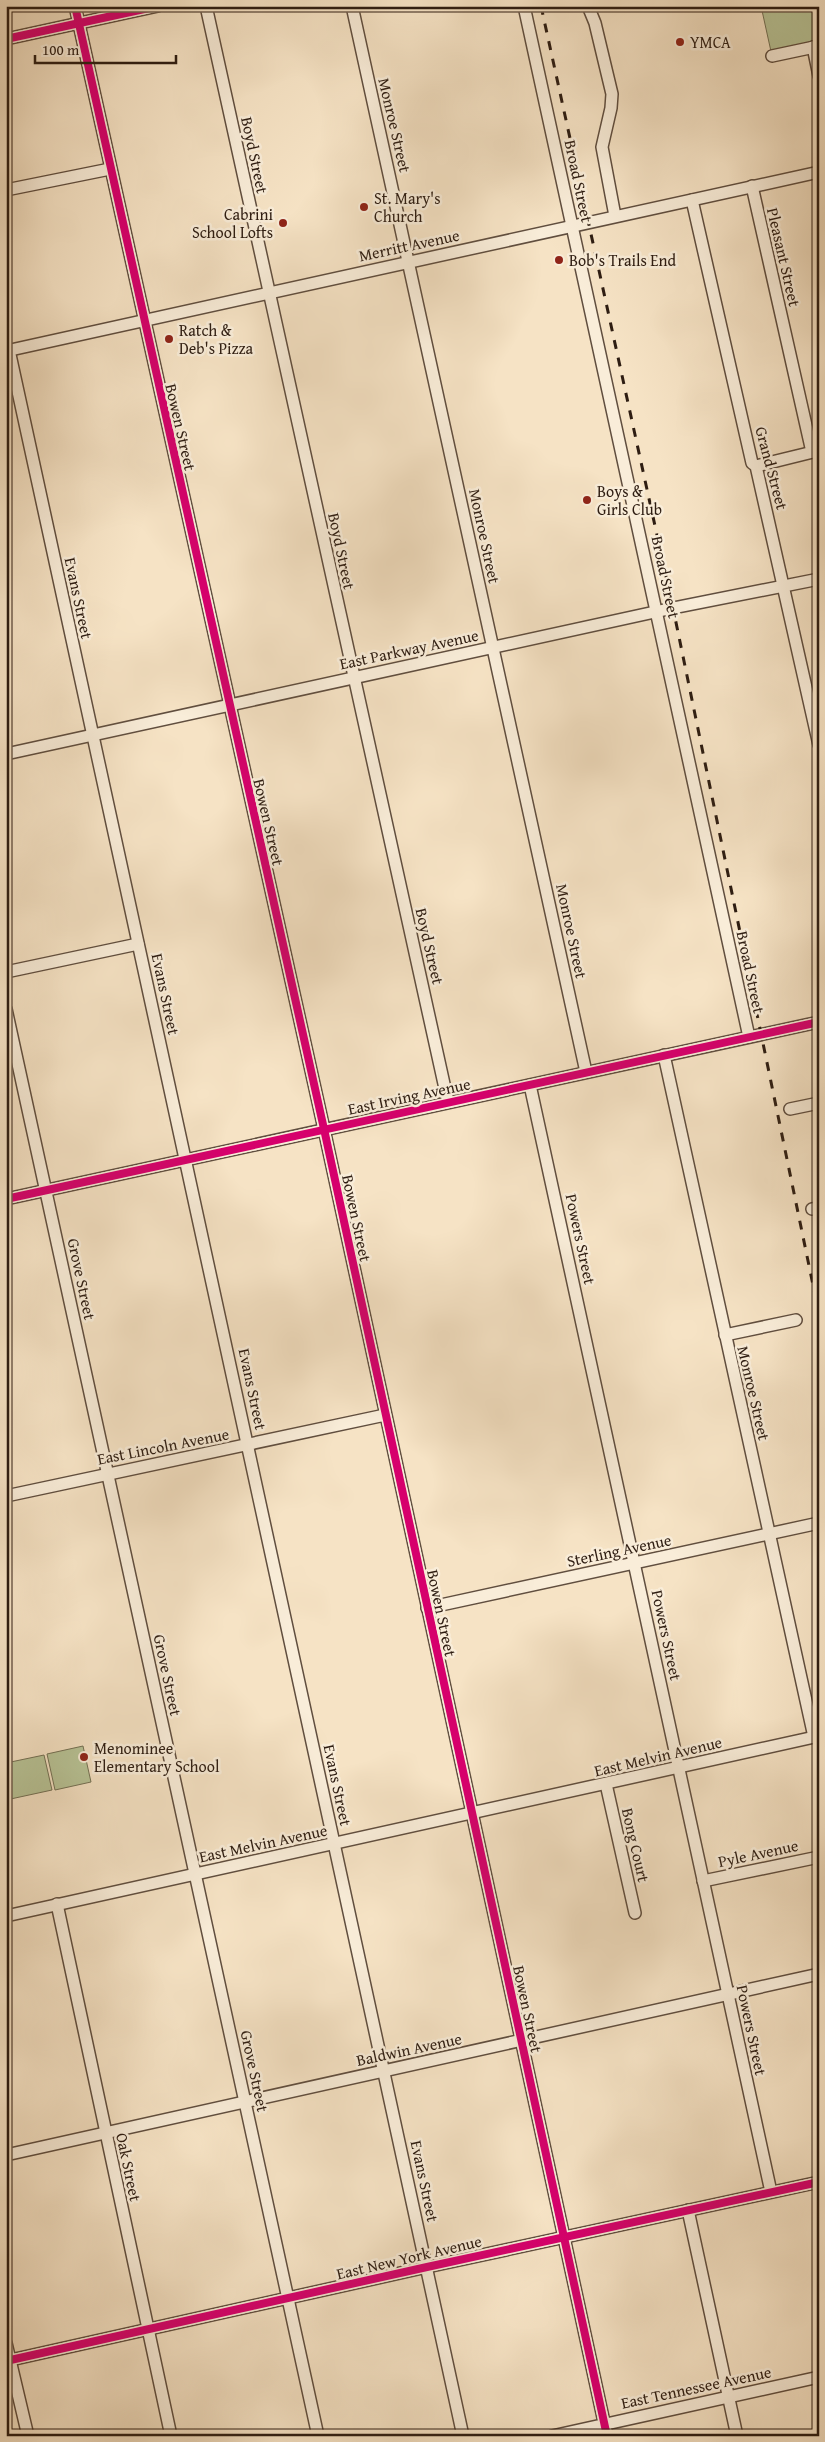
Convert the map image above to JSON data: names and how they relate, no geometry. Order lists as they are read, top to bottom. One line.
{"streets":{"street":["Monroe Street","Boyd Street","Broad Street","Merritt Avenue","Pleasant Street","Bowen Street","Grand Street","Evans Street","East Parkway Avenue","East Irving Avenue","Powers Street","Grove Street","East Lincoln Avenue","Sterling Avenue","East Melvin Avenue","Bong Court","Pyle Avenue","Baldwin Avenue","Oak Street","East New York Avenue","East Tennessee Avenue"]},"crossings":[["Monroe Street","Merritt Avenue"],["Monroe Street","East Parkway Avenue"],["Monroe Street","East Irving Avenue"],["Monroe Street","Sterling Avenue"],["Monroe Street","East Melvin Avenue"],["Boyd Street","Merritt Avenue"],["Boyd Street","East Parkway Avenue"],["Boyd Street","East Irving Avenue"],["Broad Street","Merritt Avenue"],["Broad Street","East Parkway Avenue"],["Broad Street","East Irving Avenue"],["Merritt Avenue","Pleasant Street"],["Merritt Avenue","Bowen Street"],["Merritt Avenue","Grand Street"],["Merritt Avenue","Evans Street"],["Bowen Street","East Parkway Avenue"],["Bowen Street","East Irving Avenue"],["Bowen Street","East Lincoln Avenue"],["Bowen Street","Sterling Avenue"],["Bowen Street","East Melvin Avenue"],["Bowen Street","Baldwin Avenue"],["Bowen Street","East New York Avenue"],["Bowen Street","East Tennessee Avenue"],["Grand Street","East Parkway Avenue"],["Evans Street","East Parkway Avenue"],["Evans Street","East Irving Avenue"],["Evans Street","East Lincoln Avenue"],["Evans Street","East Melvin Avenue"],["Evans Street","Baldwin Avenue"],["Evans Street","East New York Avenue"],["East Irving Avenue","Powers Street"],["East Irving Avenue","Grove Street"],["Powers Street","Sterling Avenue"],["Powers Street","East Melvin Avenue"],["Powers Street","Pyle Avenue"],["Powers Street","Baldwin Avenue"],["Powers Street","East New York Avenue"],["Grove Street","East Lincoln Avenue"],["Grove Street","East Melvin Avenue"],["Grove Street","Baldwin Avenue"],["Grove Street","East New York Avenue"],["East Melvin Avenue","Bong Court"],["East Melvin Avenue","Oak Street"],["Baldwin Avenue","Oak Street"],["Oak Street","East New York Avenue"]],"places":["YMCA","St. Mary's Church","Cabrini School Lofts","Bob's Trails End","Ratch & Deb's Pizza","Boys & Girls Club","Menominee Elementary School"],"scale_bar":"100 m"}
